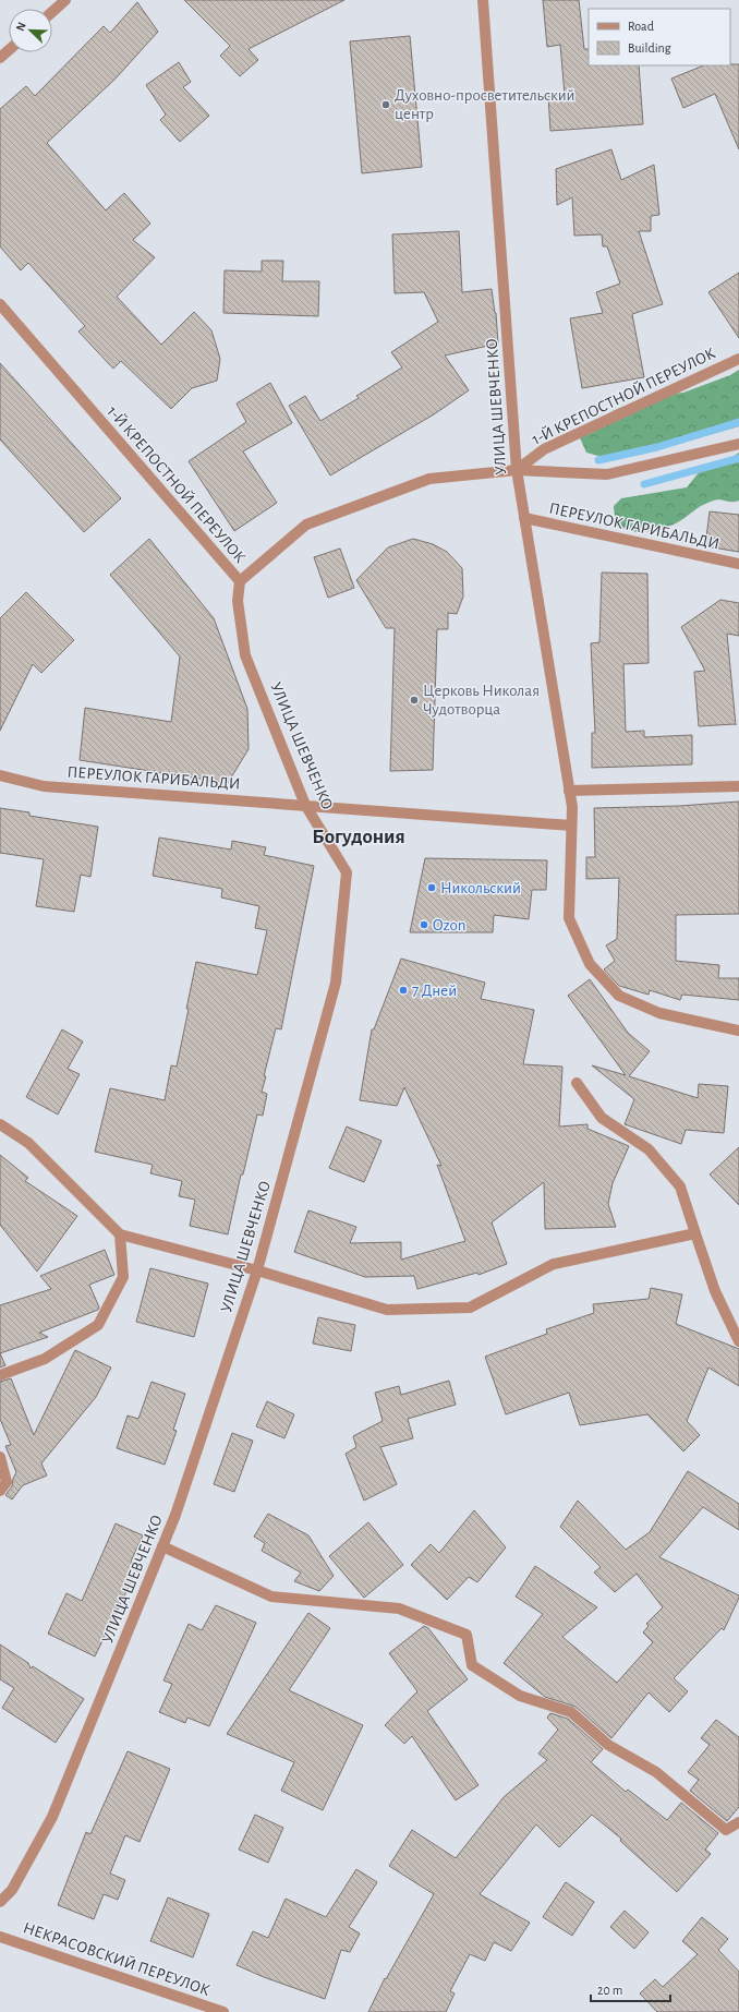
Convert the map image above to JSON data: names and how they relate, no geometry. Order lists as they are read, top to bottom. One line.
{"streets":{"street":["1-Й КРЕПОСТНОЙ ПЕРЕУЛОК","УЛИЦА ШЕВЧЕНКО","ПЕРЕУЛОК ГАРИБАЛЬДИ","НЕКРАСОВСКИЙ ПЕРЕУЛОК"]},"crossings":[["1-Й КРЕПОСТНОЙ ПЕРЕУЛОК","УЛИЦА ШЕВЧЕНКО"],["УЛИЦА ШЕВЧЕНКО","ПЕРЕУЛОК ГАРИБАЛЬДИ"]],"districts":["Богудония"],"places":["Духовно-просветительский центр","Церковь Николая Чудотворца","Никольский","Ozon","7 Дней"],"legend":["Road","Building"],"scale_bar":"20 m","north":"top left"}
